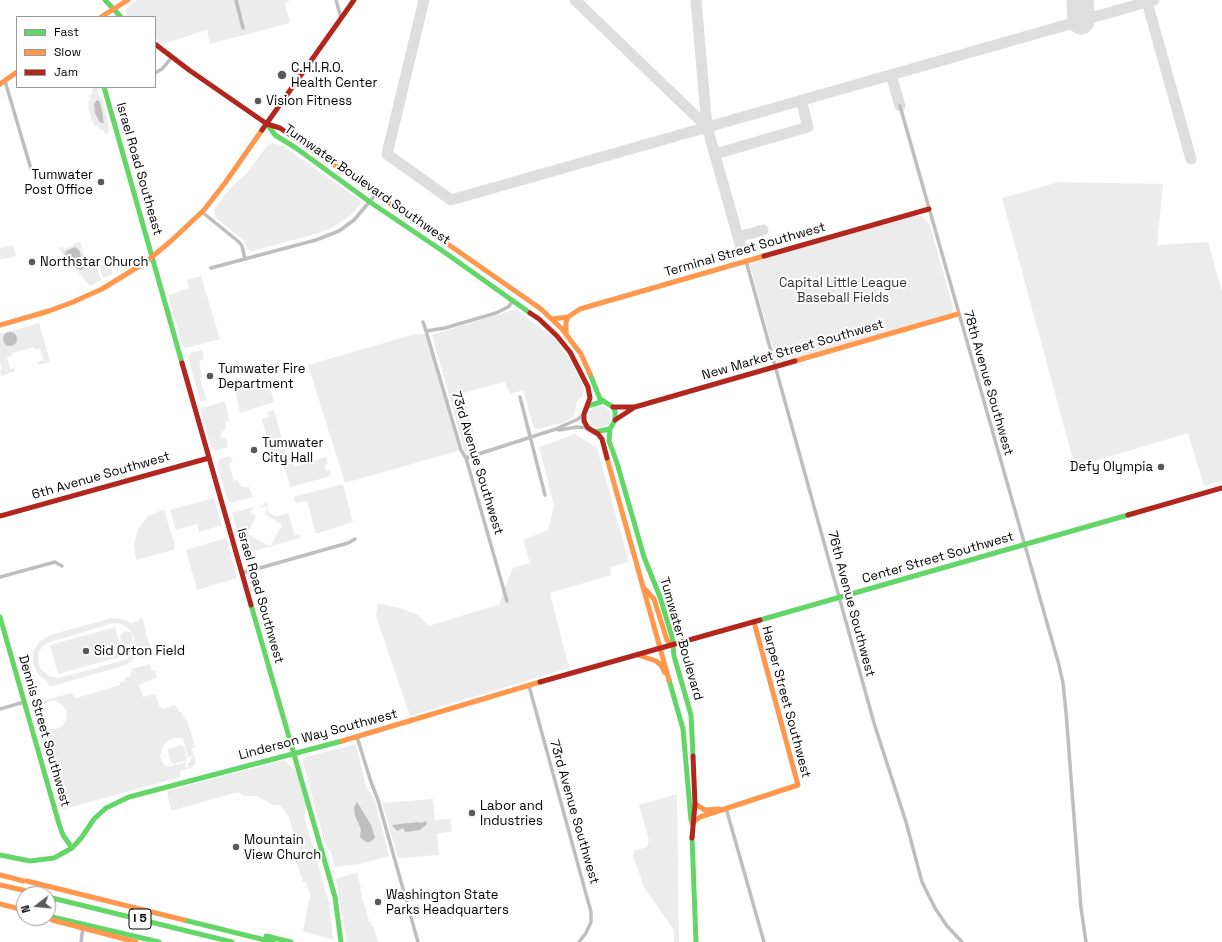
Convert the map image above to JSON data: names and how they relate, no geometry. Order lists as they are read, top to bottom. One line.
{"streets":{"main road":["Israel Road Southeast","Tumwater Boulevard Southwest","Terminal Street Southwest","New Market Street Southwest","6th Avenue Southwest","Center Street Southwest","Israel Road Southwest","Tumwater Boulevard","Harper Street Southwest","Dennis Street Southwest","Linderson Way Southwest","I 5"],"street":["78th Avenue Southwest","73rd Avenue Southwest","76th Avenue Southwest"]},"crossings":[["Israel Road Southeast","Israel Road Southwest"],["Tumwater Boulevard Southwest","Terminal Street Southwest"],["Tumwater Boulevard Southwest","New Market Street Southwest"],["Tumwater Boulevard Southwest","Tumwater Boulevard"],["Terminal Street Southwest","78th Avenue Southwest"],["Terminal Street Southwest","76th Avenue Southwest"],["New Market Street Southwest","78th Avenue Southwest"],["New Market Street Southwest","76th Avenue Southwest"],["New Market Street Southwest","Tumwater Boulevard"],["78th Avenue Southwest","Center Street Southwest"],["73rd Avenue Southwest","Linderson Way Southwest"],["6th Avenue Southwest","Israel Road Southwest"],["Center Street Southwest","76th Avenue Southwest"],["Center Street Southwest","Tumwater Boulevard"],["Center Street Southwest","Harper Street Southwest"],["Center Street Southwest","Linderson Way Southwest"],["Israel Road Southwest","Linderson Way Southwest"],["Tumwater Boulevard","Harper Street Southwest"],["Tumwater Boulevard","Linderson Way Southwest"],["Dennis Street Southwest","Linderson Way Southwest"]],"parks":["Capital Little League Baseball Fields"],"places":["C.H.I.R.O. Health Center","Vision Fitness","Tumwater Post Office","Northstar Church","Tumwater Fire Department","Tumwater City Hall","Defy Olympia","Sid Orton Field","Labor and Industries","Mountain View Church","Washington State Parks Headquarters"],"legend":["Fast","Slow","Jam"],"north":"left"}
